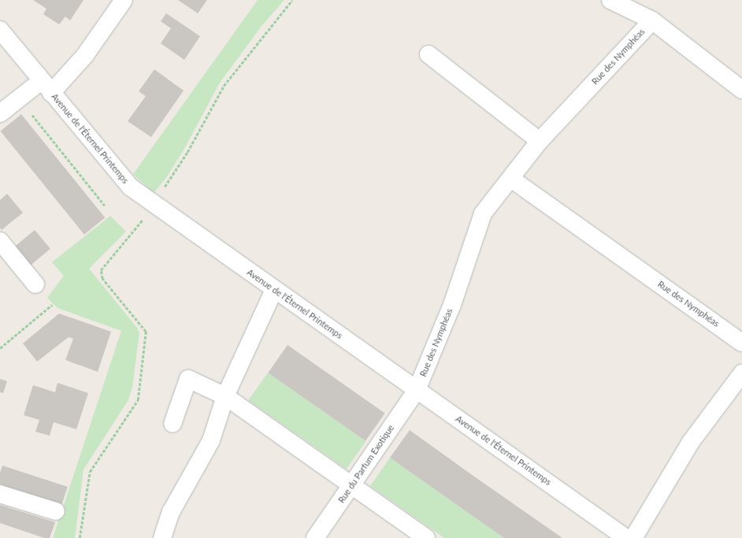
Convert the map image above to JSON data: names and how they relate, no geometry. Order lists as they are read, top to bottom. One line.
{"streets":{"street":["Rue des Nymphéas","Avenue de l'Éternel Printemps","Rue du Parfum Exotique"]},"crossings":[["Rue des Nymphéas","Avenue de l'Éternel Printemps"],["Rue des Nymphéas","Rue du Parfum Exotique"],["Avenue de l'Éternel Printemps","Rue du Parfum Exotique"]]}
